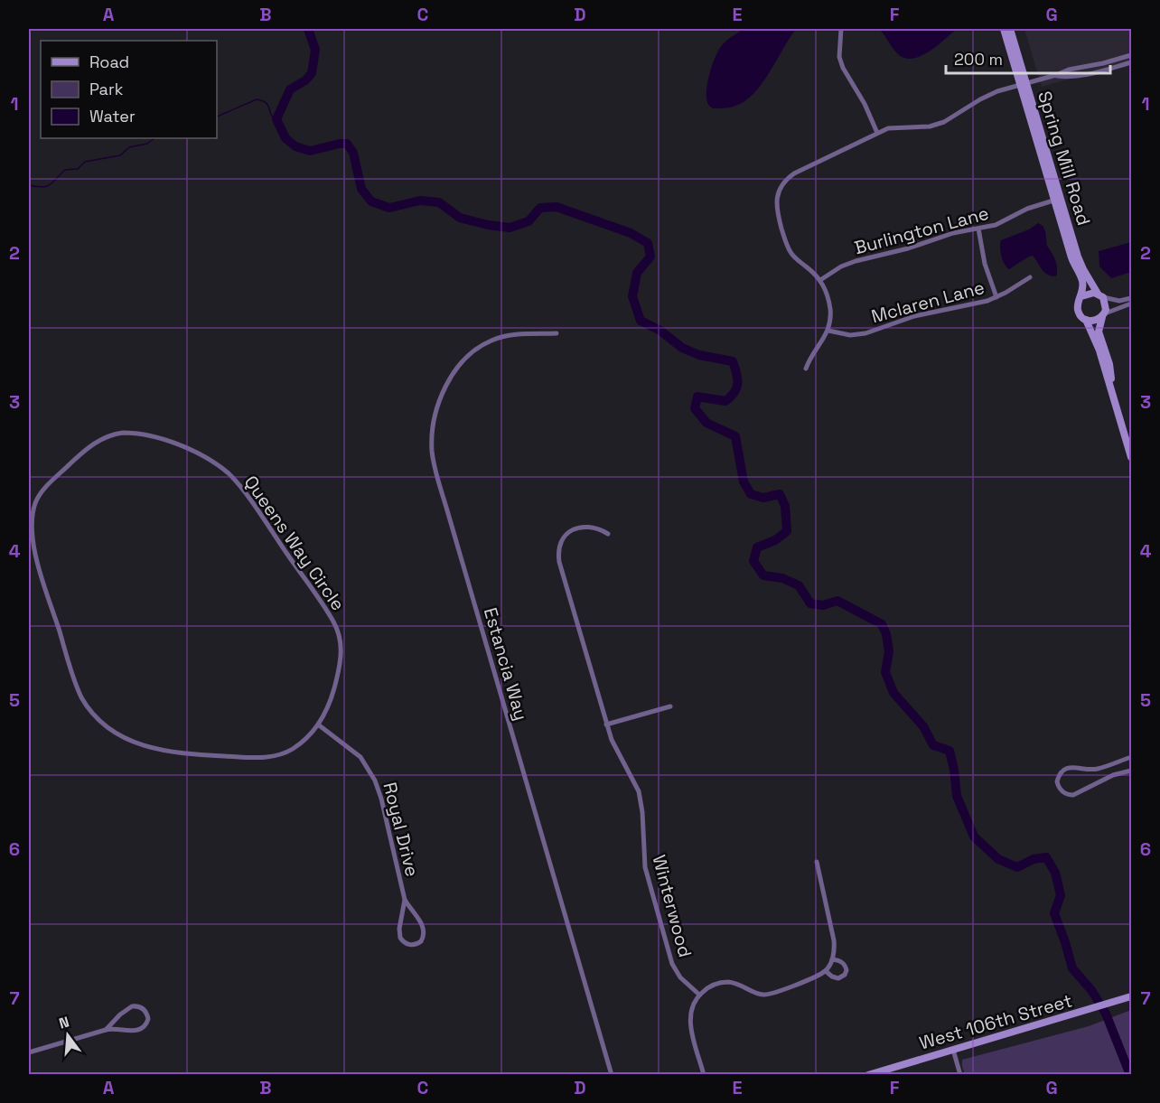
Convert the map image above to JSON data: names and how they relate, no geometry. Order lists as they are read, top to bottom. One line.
{"streets":{"street":["Spring Mill Road","Burlington Lane","Mclaren Lane","Queens Way Circle","Estancia Way","Royal Drive","Winterwood","West 106th Street"]},"crossings":[["Spring Mill Road","Burlington Lane"],["Queens Way Circle","Royal Drive"]],"legend":["Road","Park","Water"],"scale_bar":"200 m","north":"top","grid":{"columns":["A","B","C","D","E","F","G"],"rows":["1","2","3","4","5","6","7"]}}
